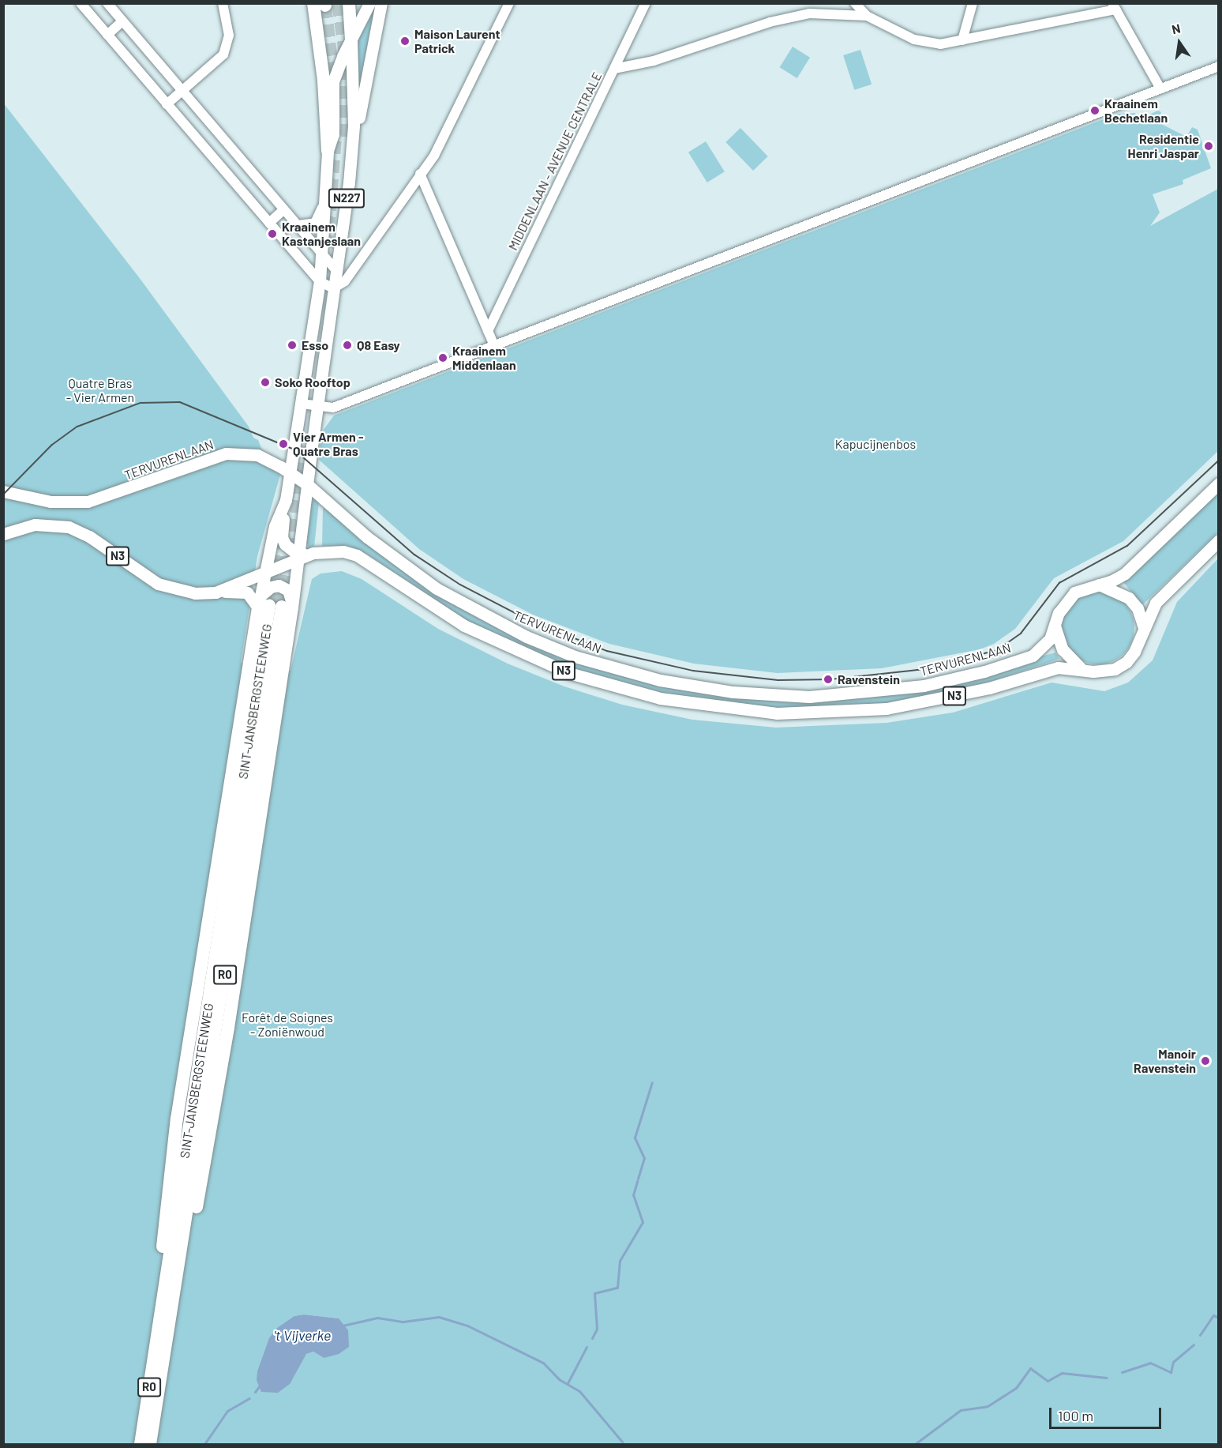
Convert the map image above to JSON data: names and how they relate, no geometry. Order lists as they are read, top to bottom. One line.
{"streets":{"highway":["SINT-JANSBERGSTEENWEG","R0"],"main road":["N227","TERVURENLAAN","N3"],"street":["MIDDENLAAN - AVENUE CENTRALE"]},"crossings":[["N227","TERVURENLAAN"],["N227","N3"],["TERVURENLAAN","N3"]],"water":["'t Vijverke"],"parks":["Quatre Bras - Vier Armen","Kapucijnenbos","Forêt de Soignes - Zoniënwoud"],"places":["Maison Laurent Patrick","Kraainem Bechetlaan","Residentie Henri Jaspar","Kraainem Kastanjeslaan","Esso","Q8 Easy","Kraainem Middenlaan","Soko Rooftop","Vier Armen - Quatre Bras","Ravenstein","Manoir Ravenstein"],"scale_bar":"100 m","north":"top"}
